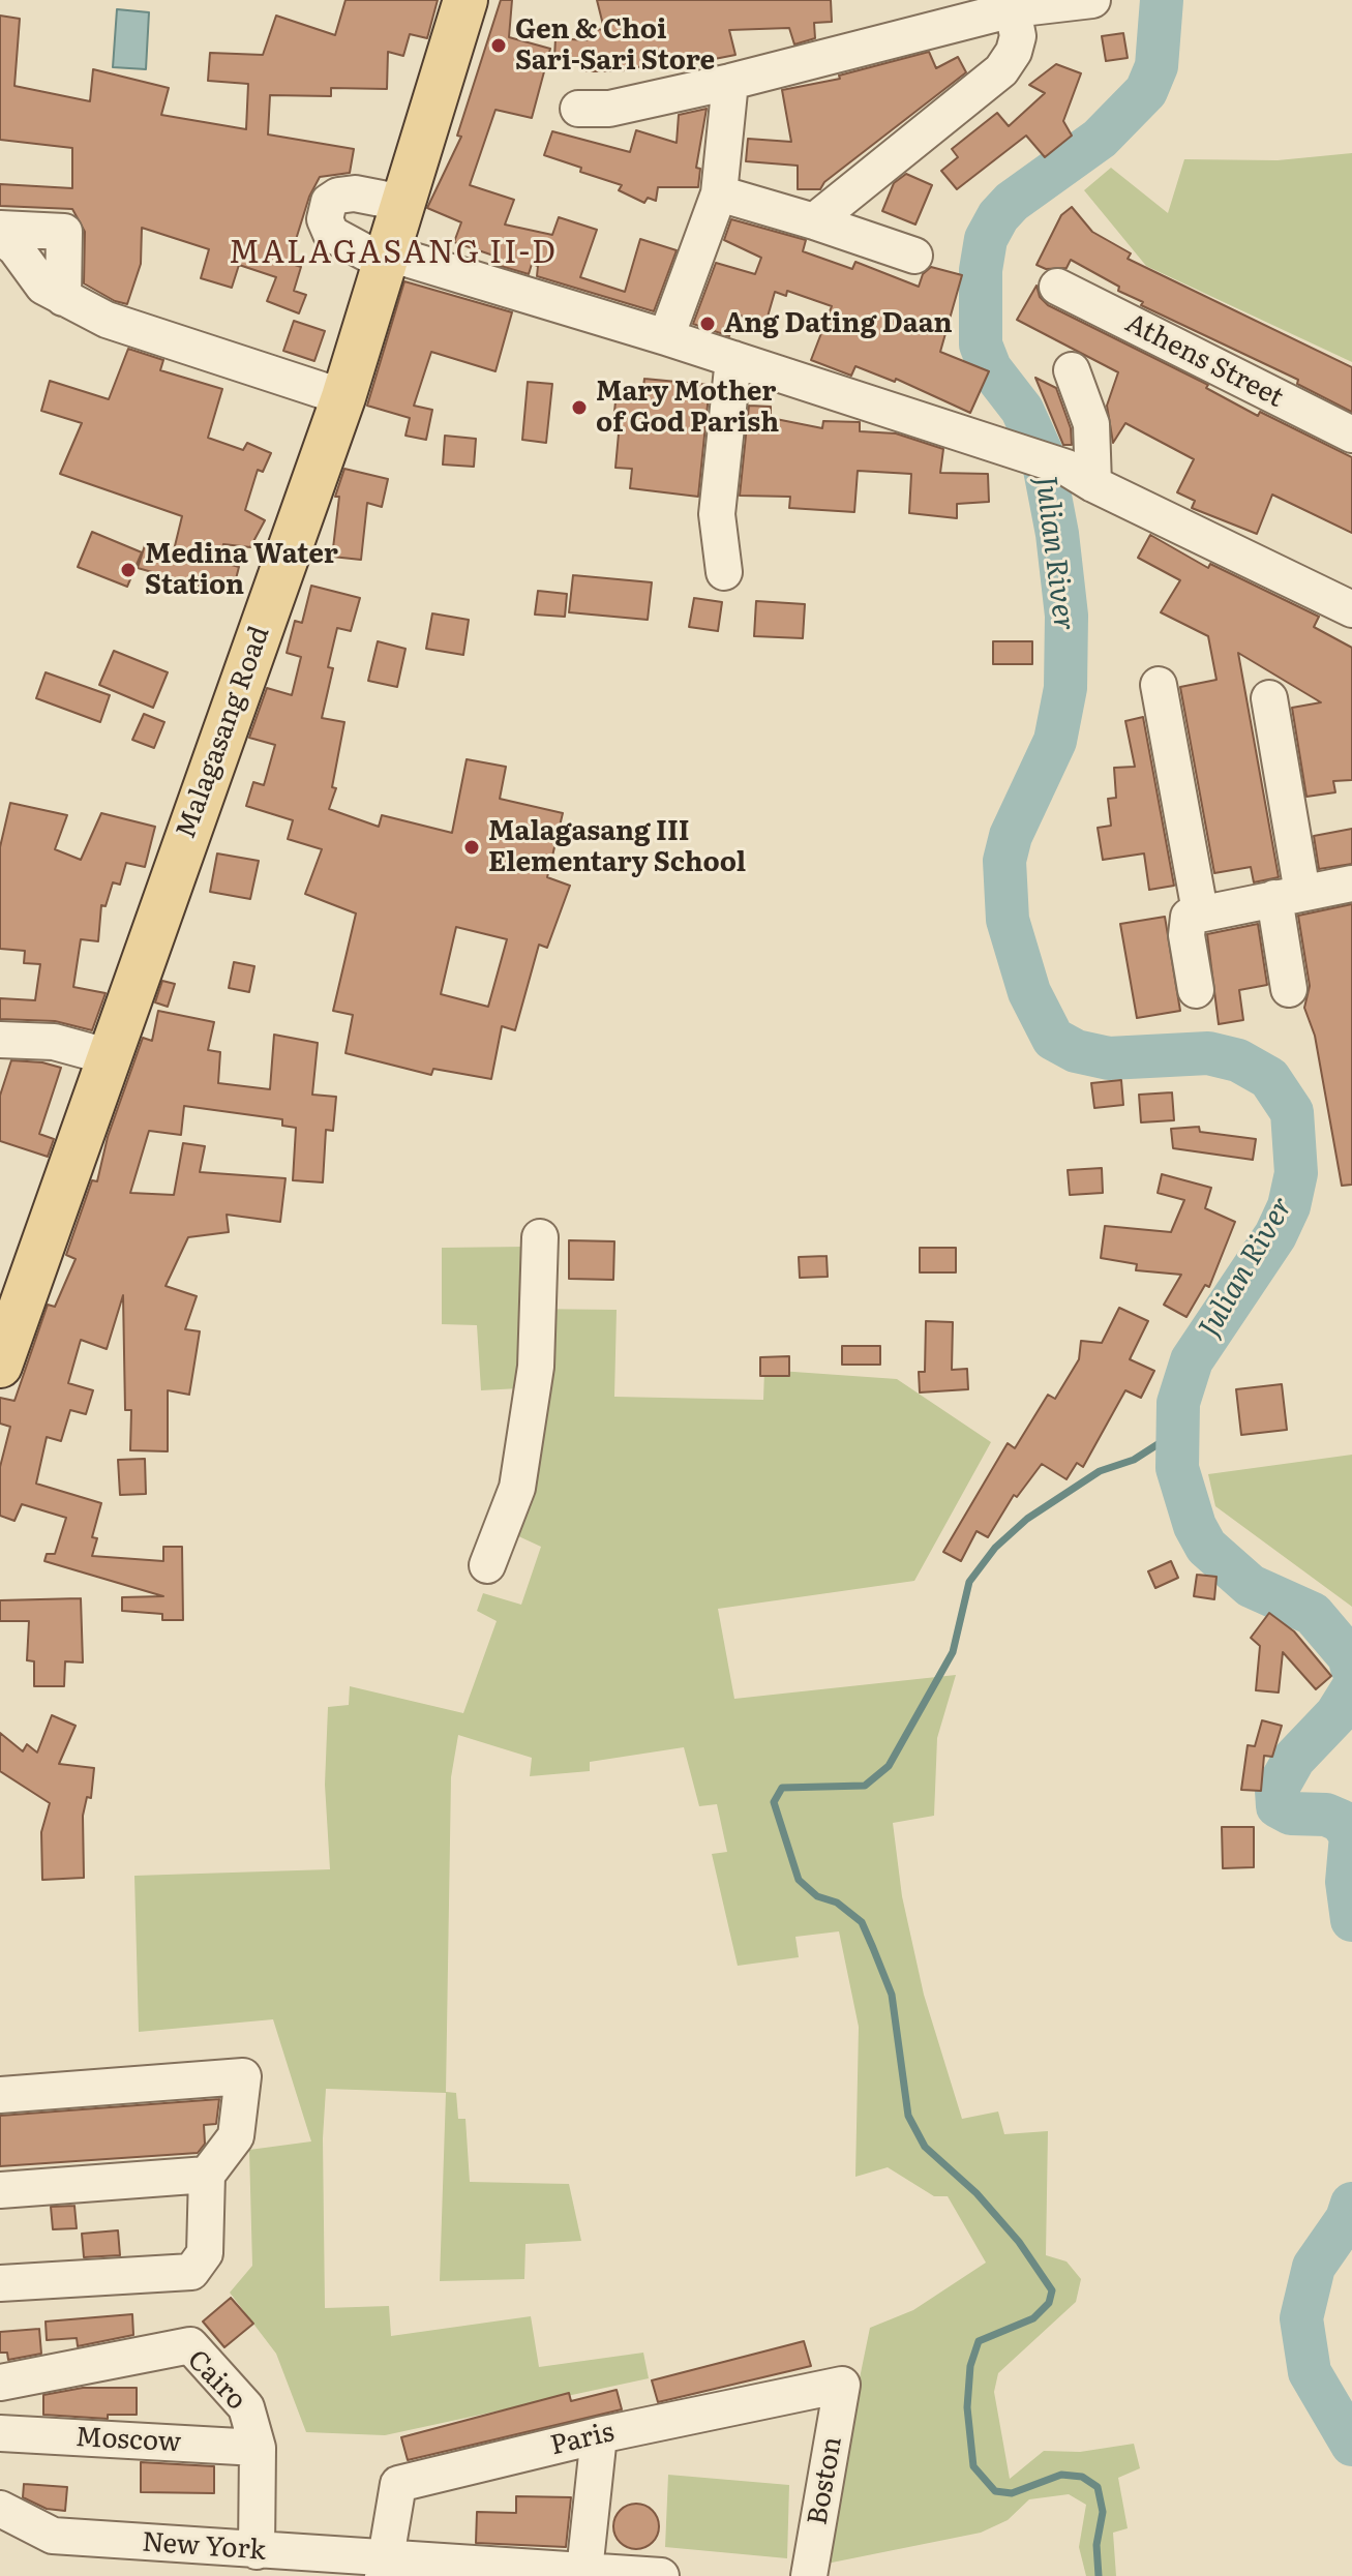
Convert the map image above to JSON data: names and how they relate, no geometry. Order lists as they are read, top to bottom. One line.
{"streets":{"main road":["Malagasang Road"],"street":["Athens Street","Cairo","Paris","Moscow","Boston","New York"]},"crossings":[["Cairo","Moscow"],["Cairo","New York"],["Paris","Boston"],["Paris","New York"]],"districts":["MALAGASANG II-D"],"water":["Julian River"],"places":["Gen & Choi Sari-Sari Store","Ang Dating Daan","Mary Mother of God Parish","Medina Water Station","Malagasang III Elementary School"]}
